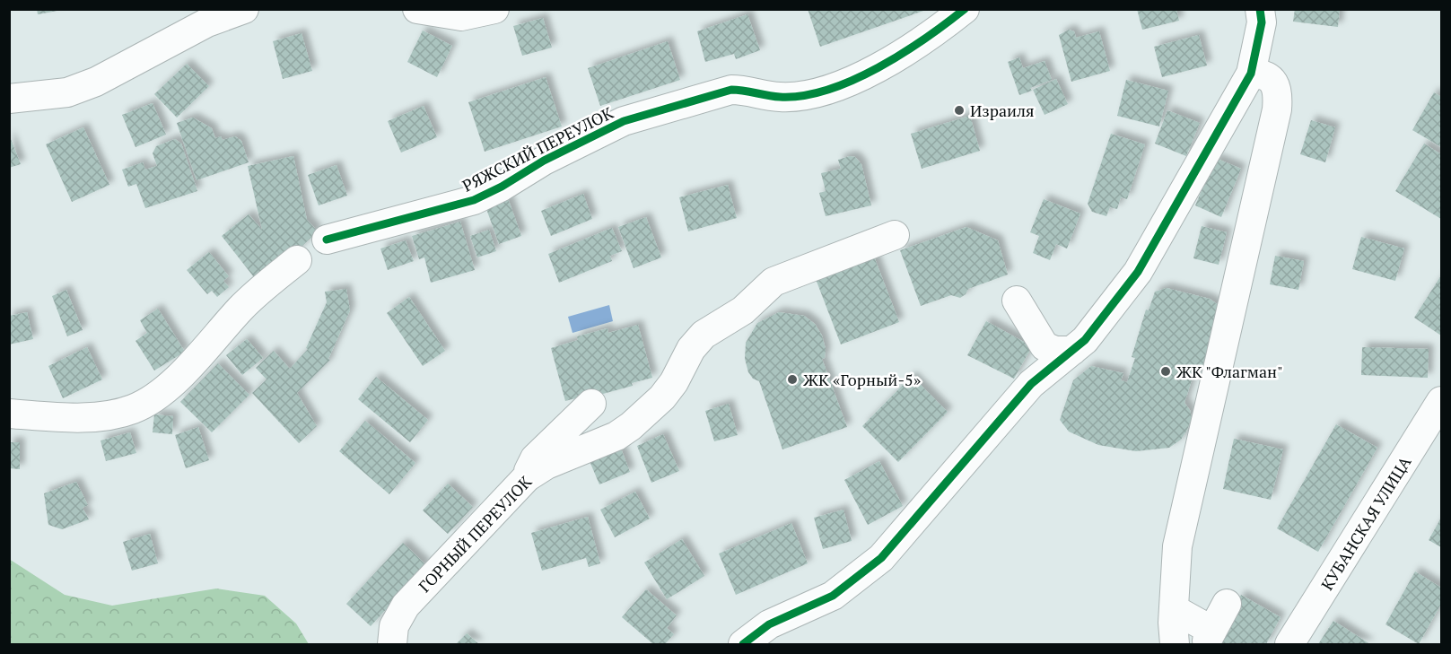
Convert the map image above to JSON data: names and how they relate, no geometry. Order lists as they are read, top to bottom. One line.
{"streets":{"street":["РЯЖСКИЙ ПЕРЕУЛОК","КУБАНСКАЯ УЛИЦА","ГОРНЫЙ ПЕРЕУЛОК"]},"places":["Израиля","ЖК \"Флагман\"","ЖК «Горный-5»"]}
